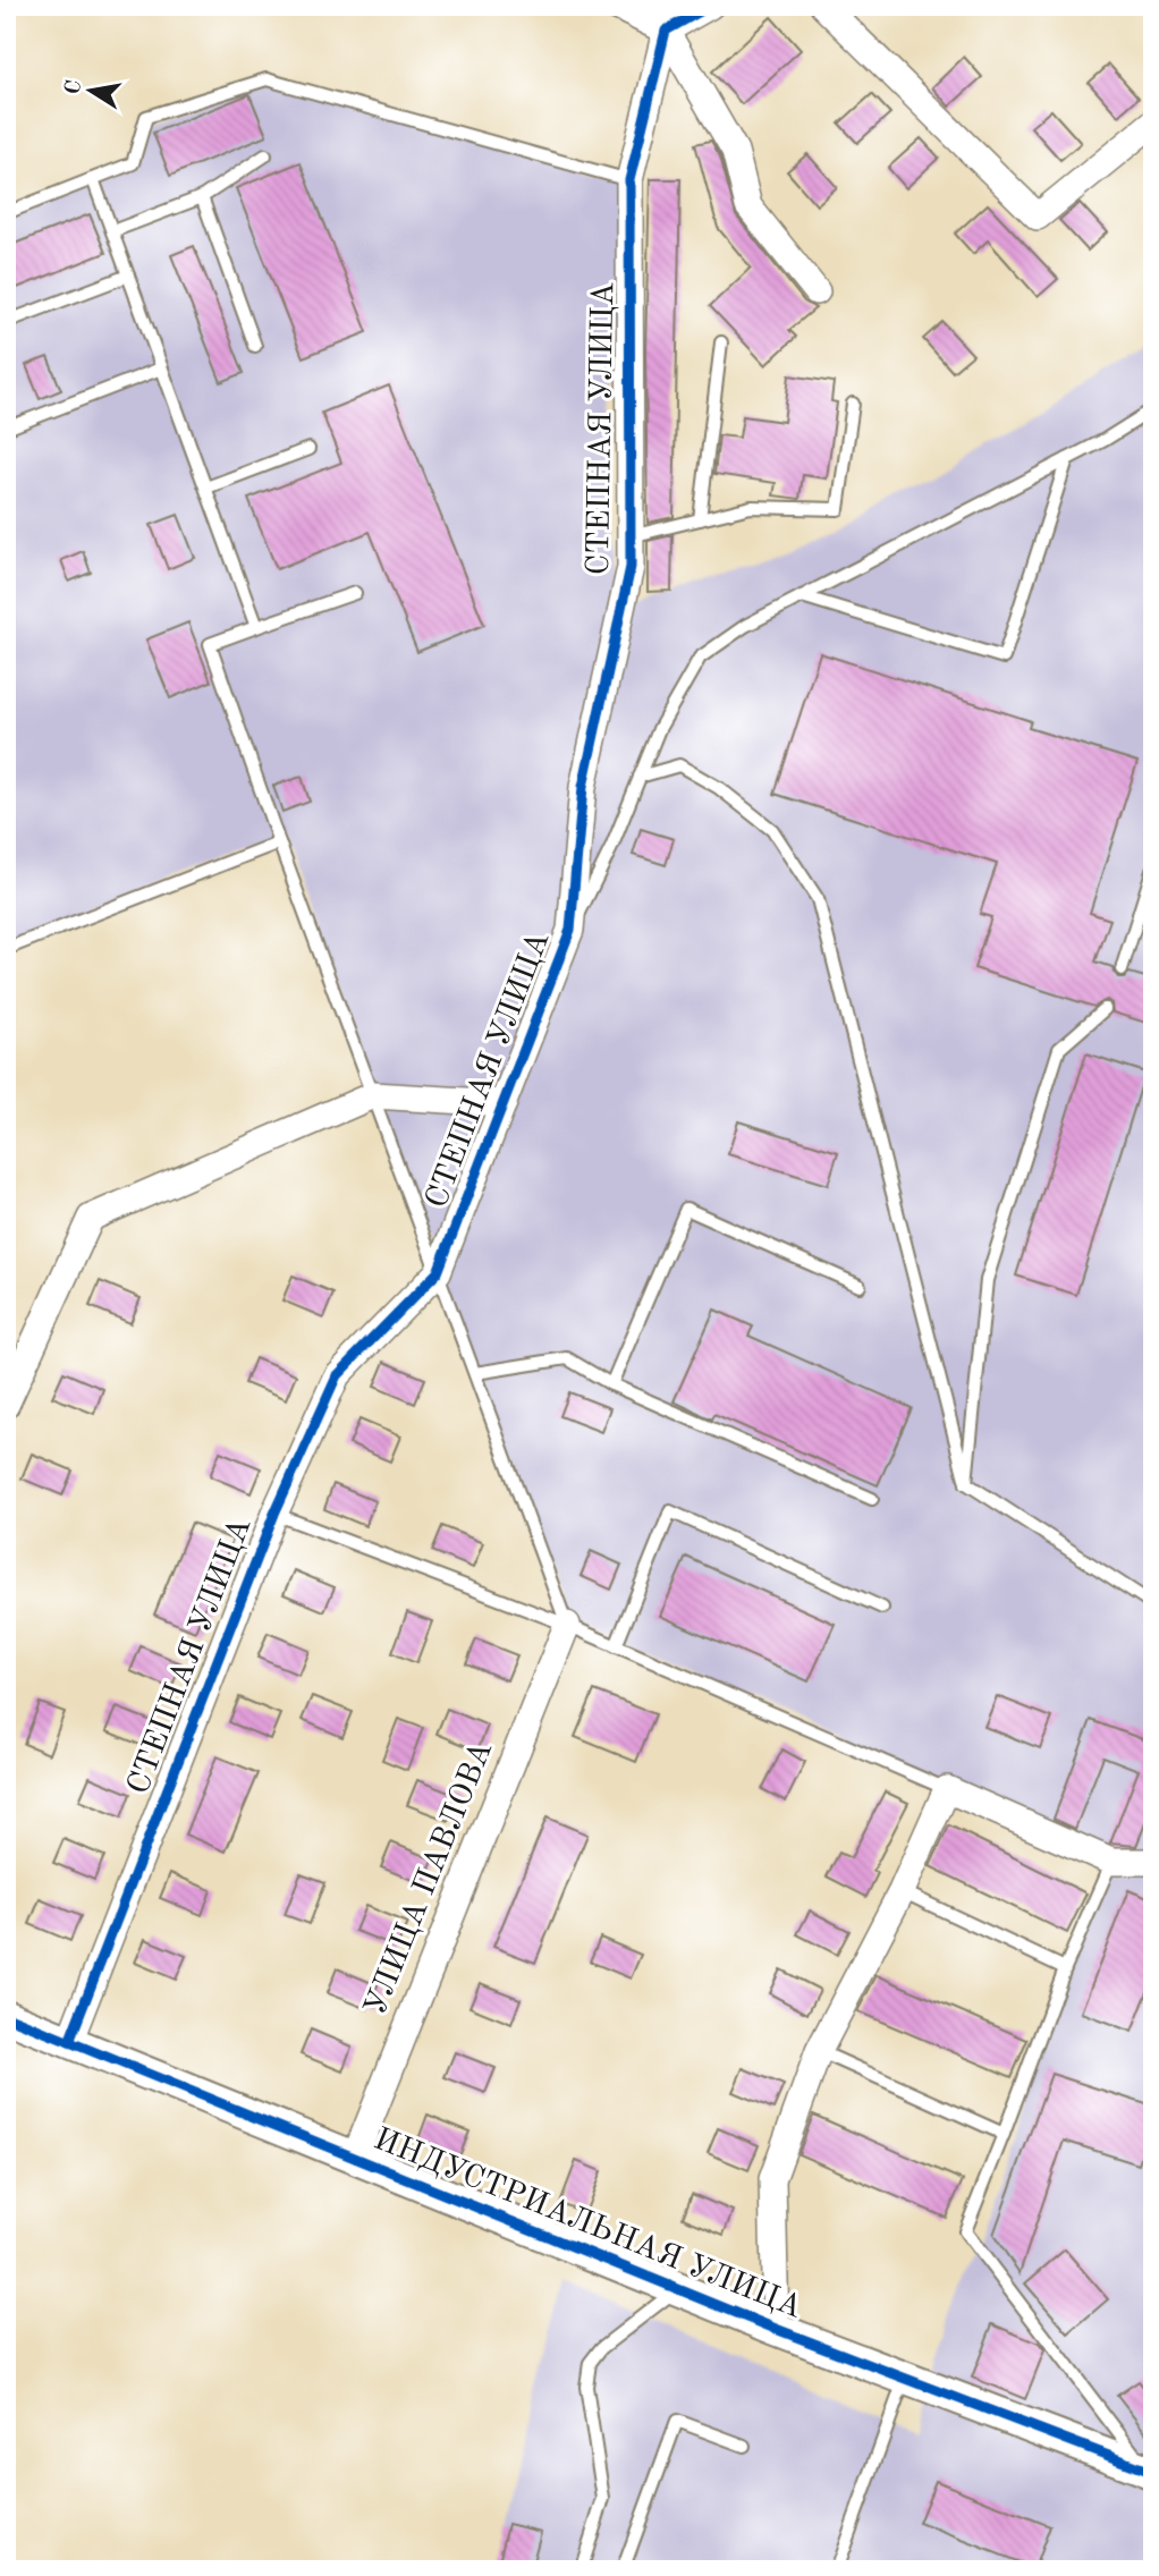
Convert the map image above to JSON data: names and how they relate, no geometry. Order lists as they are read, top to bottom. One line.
{"streets":{"street":["СТЕПНАЯ УЛИЦА","УЛИЦА ПАВЛОВА","ИНДУСТРИАЛЬНАЯ УЛИЦА"]},"crossings":[["СТЕПНАЯ УЛИЦА","ИНДУСТРИАЛЬНАЯ УЛИЦА"],["УЛИЦА ПАВЛОВА","ИНДУСТРИАЛЬНАЯ УЛИЦА"]],"north":"left"}
